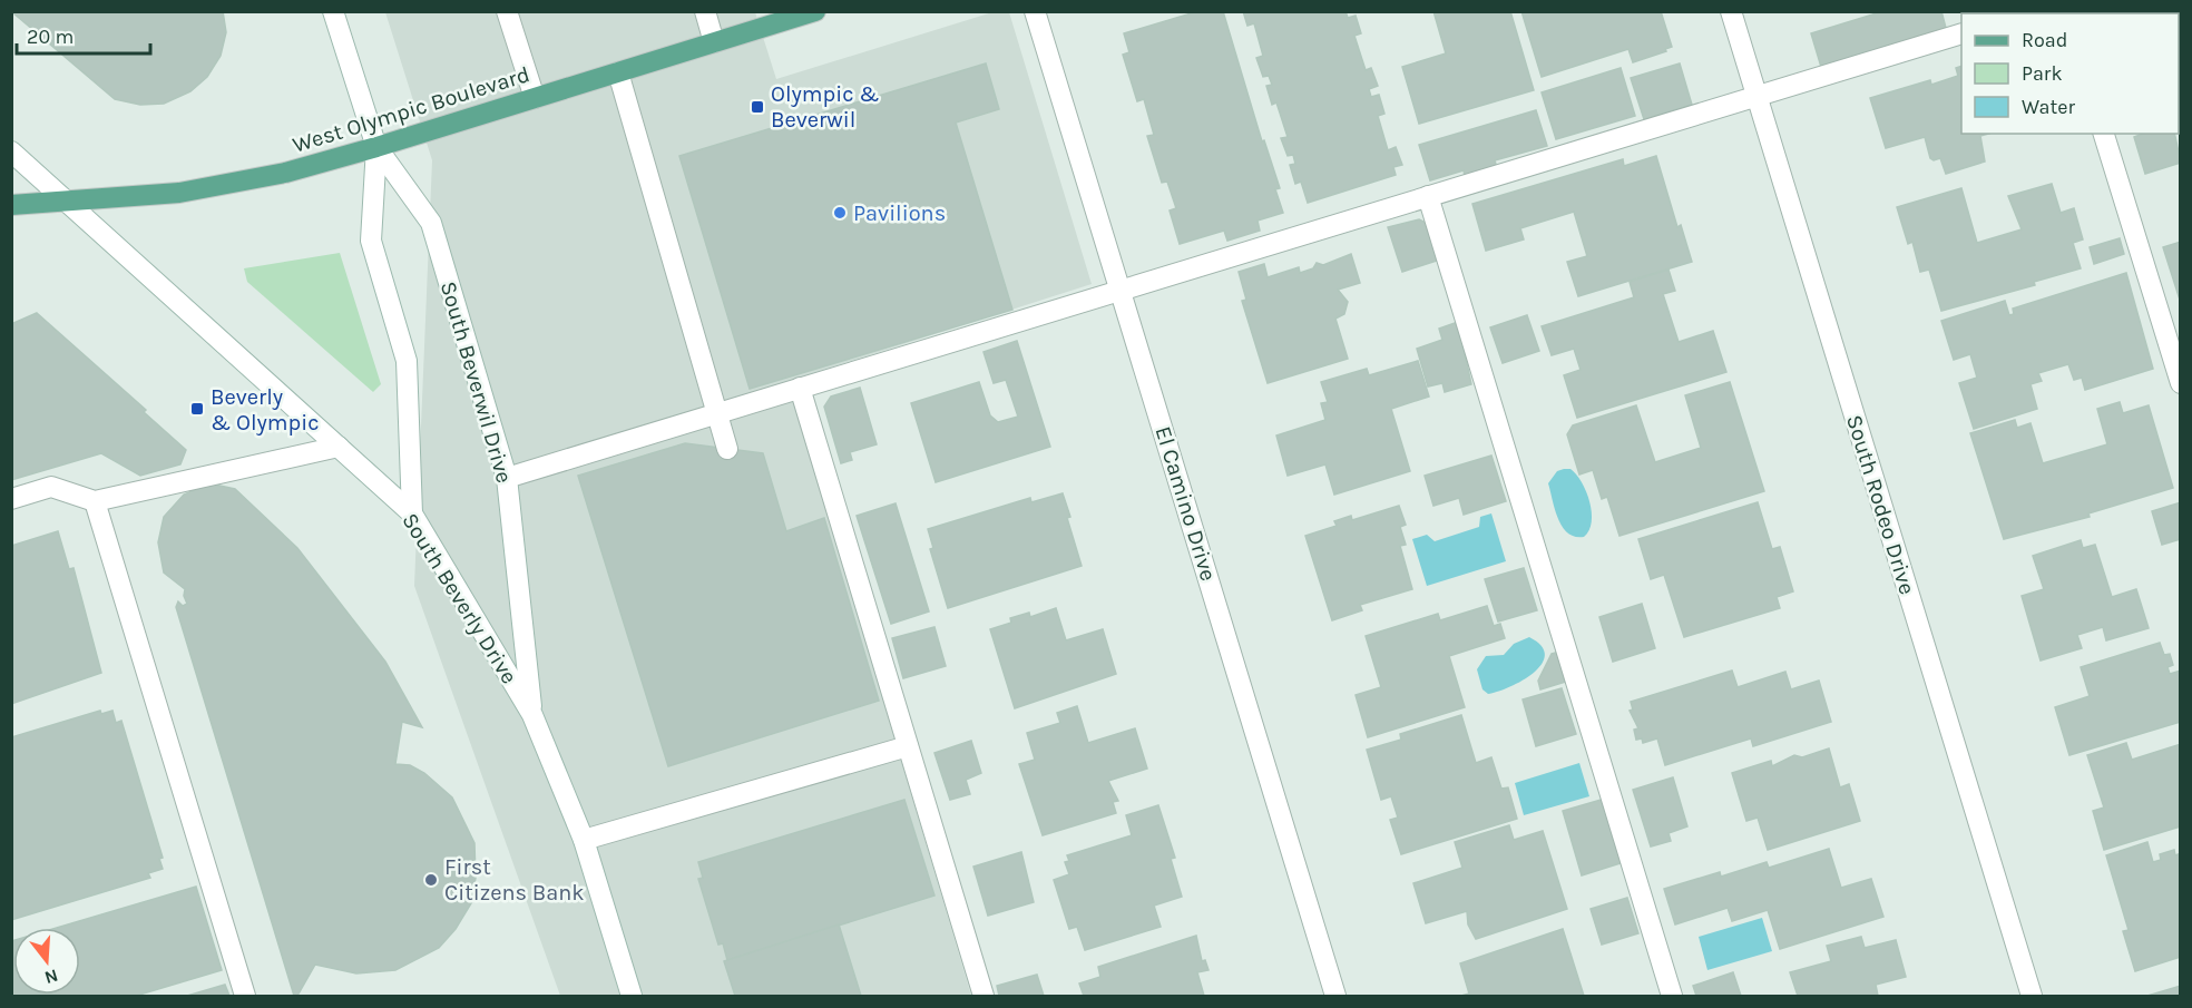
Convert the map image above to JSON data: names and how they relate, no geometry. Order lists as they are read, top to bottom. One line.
{"streets":{"main road":["West Olympic Boulevard"],"street":["South Beverwil Drive","El Camino Drive","South Rodeo Drive","South Beverly Drive"]},"crossings":[["West Olympic Boulevard","South Beverwil Drive"],["West Olympic Boulevard","South Beverly Drive"],["South Beverwil Drive","South Beverly Drive"]],"places":{"transit":["Olympic & Beverwil","Beverly & Olympic"],"other":["Pavilions","First Citizens Bank"]},"legend":["Road","Park","Water"],"scale_bar":"20 m","north":"bottom"}
